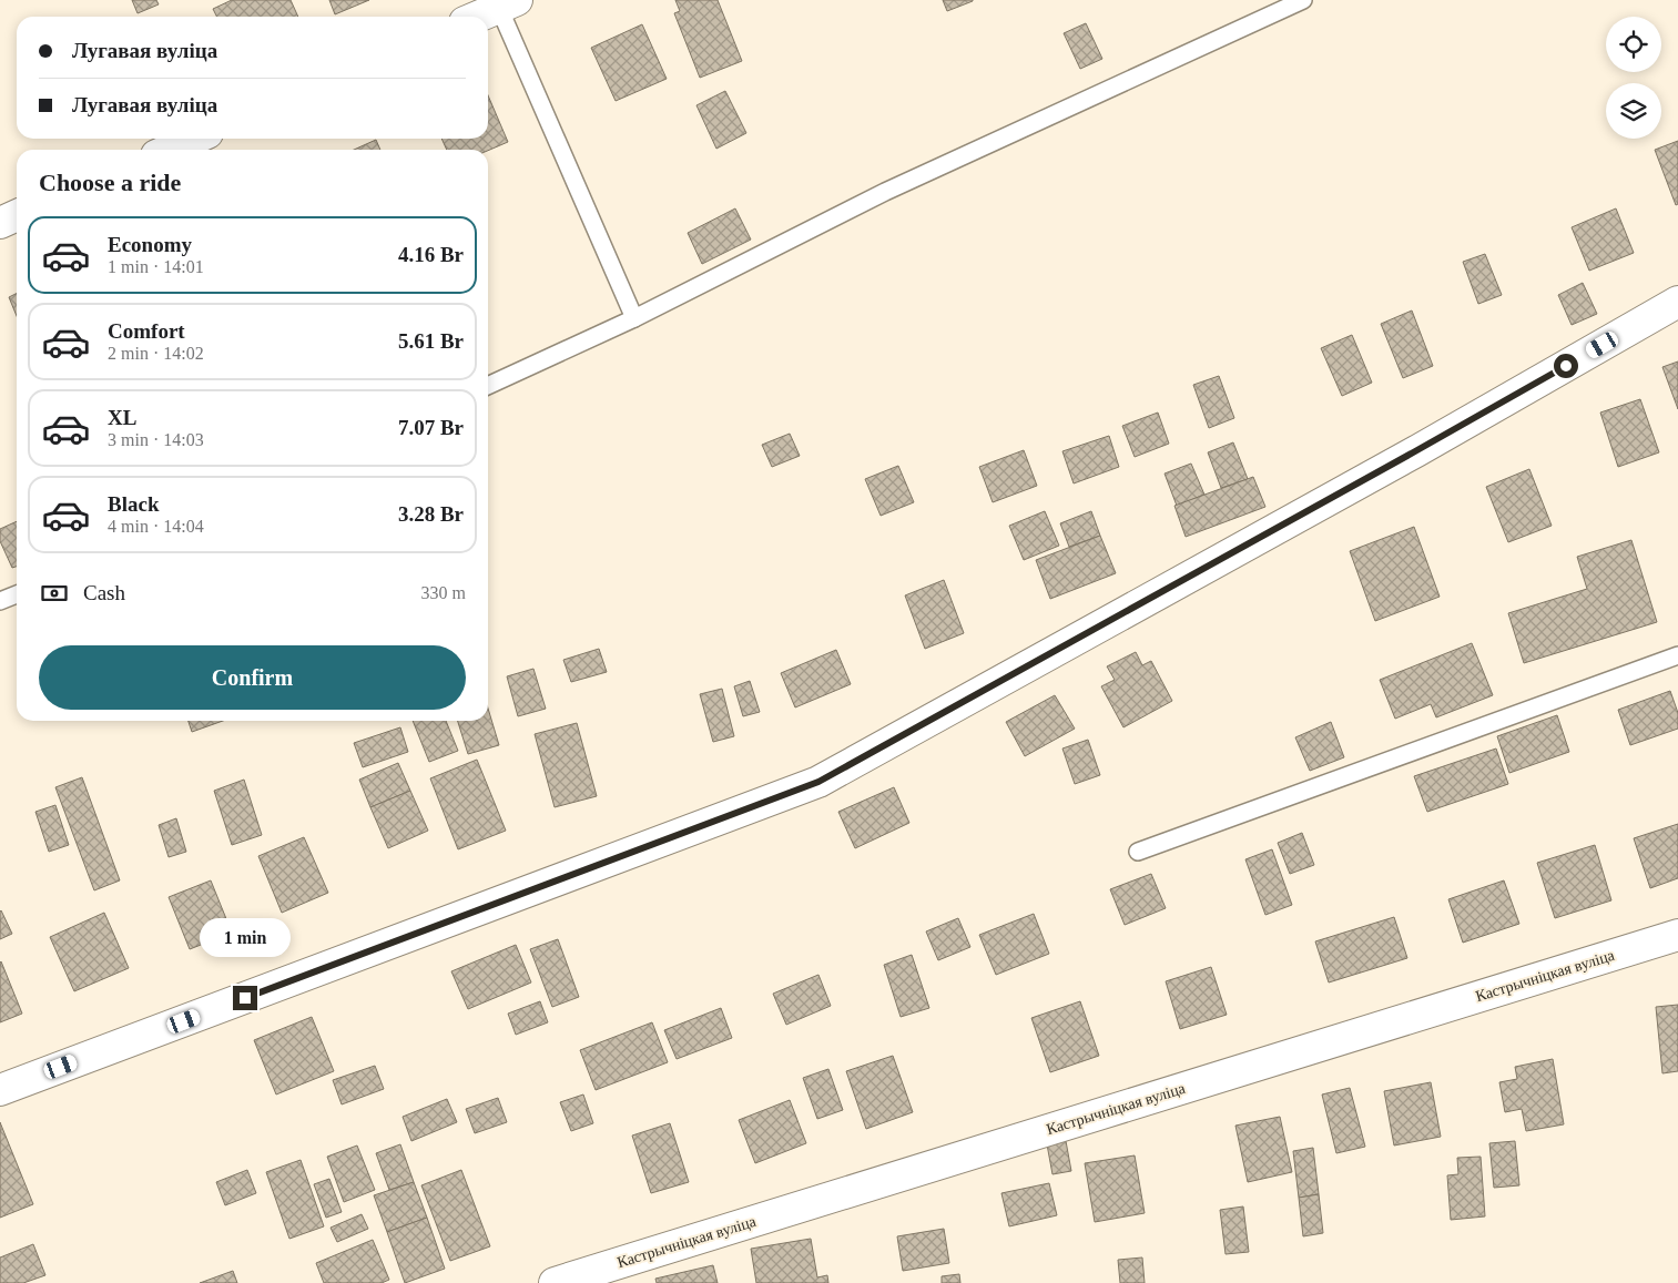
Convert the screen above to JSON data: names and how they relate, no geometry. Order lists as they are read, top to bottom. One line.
{"streets":{"street":["Кастрычніцкая вуліца"]},"page":{"banner":["Лугавая вуліца","Лугавая вуліца"],"heading":"Choose a ride","list":[{"name":"Economy","note":"1 min · 14:01","value":"4.16 Br"},{"name":"Comfort","note":"2 min · 14:02","value":"5.61 Br"},{"name":"XL","note":"3 min · 14:03","value":"7.07 Br"},{"name":"Black","note":"4 min · 14:04","value":"3.28 Br"}],"pay":["Cash","330 m"],"buttons":"Confirm","bubble":"1 min"}}
